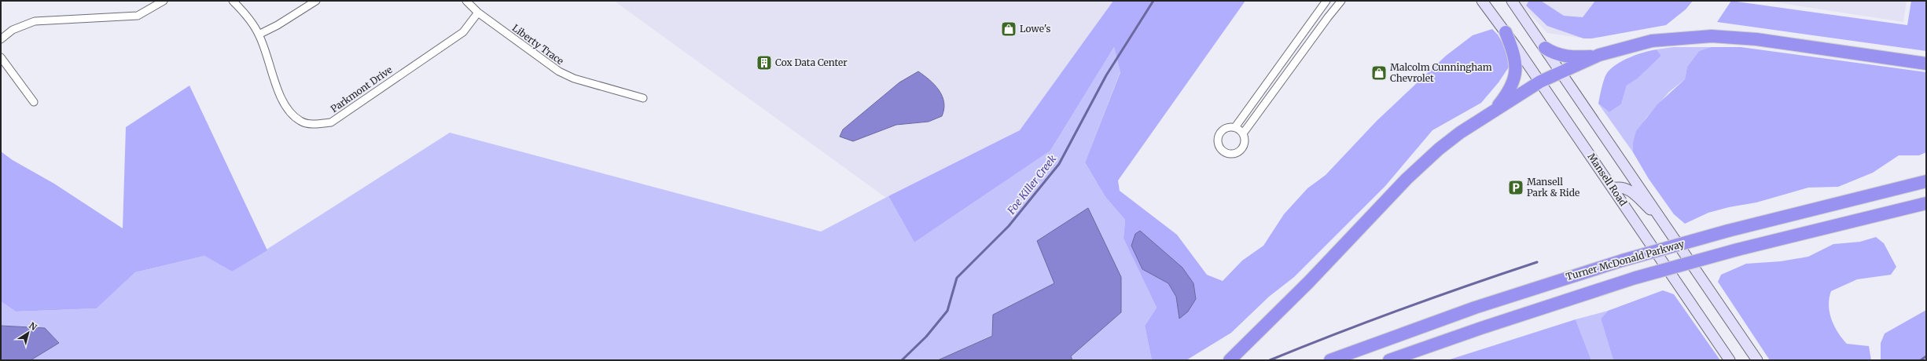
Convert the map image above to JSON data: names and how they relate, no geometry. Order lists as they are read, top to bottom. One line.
{"streets":{"highway":["Turner McDonald Parkway"],"main road":["Mansell Road"],"street":["Liberty Trace","Parkmont Drive"]},"crossings":[["Liberty Trace","Parkmont Drive"]],"water":["Foe Killer Creek"],"places":{"shop":["Lowe's","Malcolm Cunningham Chevrolet"],"building":["Cox Data Center"],"parking":["Mansell Park & Ride"]},"north":"top right"}
